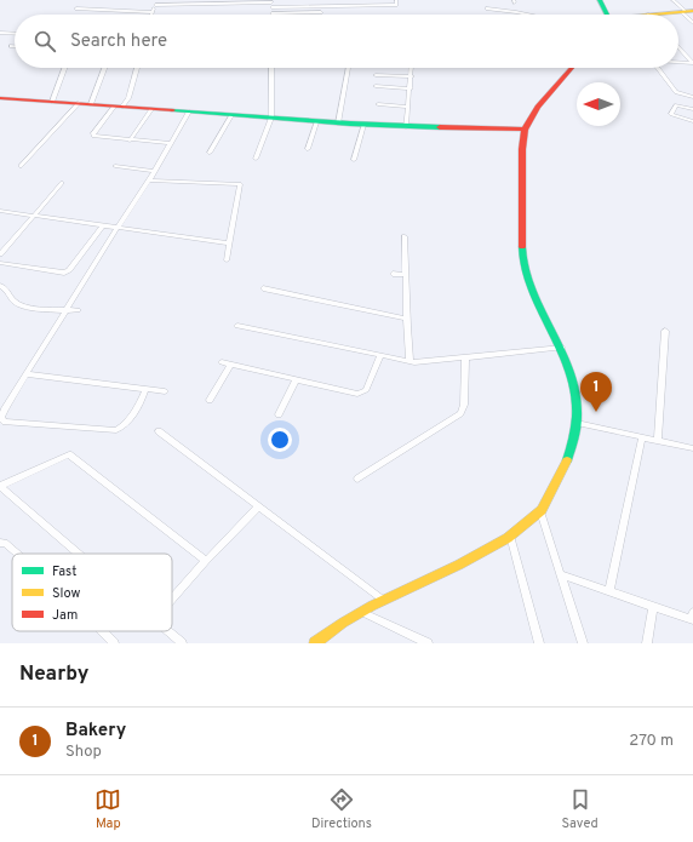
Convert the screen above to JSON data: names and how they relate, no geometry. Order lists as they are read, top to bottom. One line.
{"legend":["Fast","Slow","Jam"],"north":"left","page":{"search":"Search here","pins":"1","heading":"Nearby","list":[{"mark":"1","name":"Bakery","note":"Shop","value":"270 m"}],"nav":["Map","Directions","Saved"]}}
